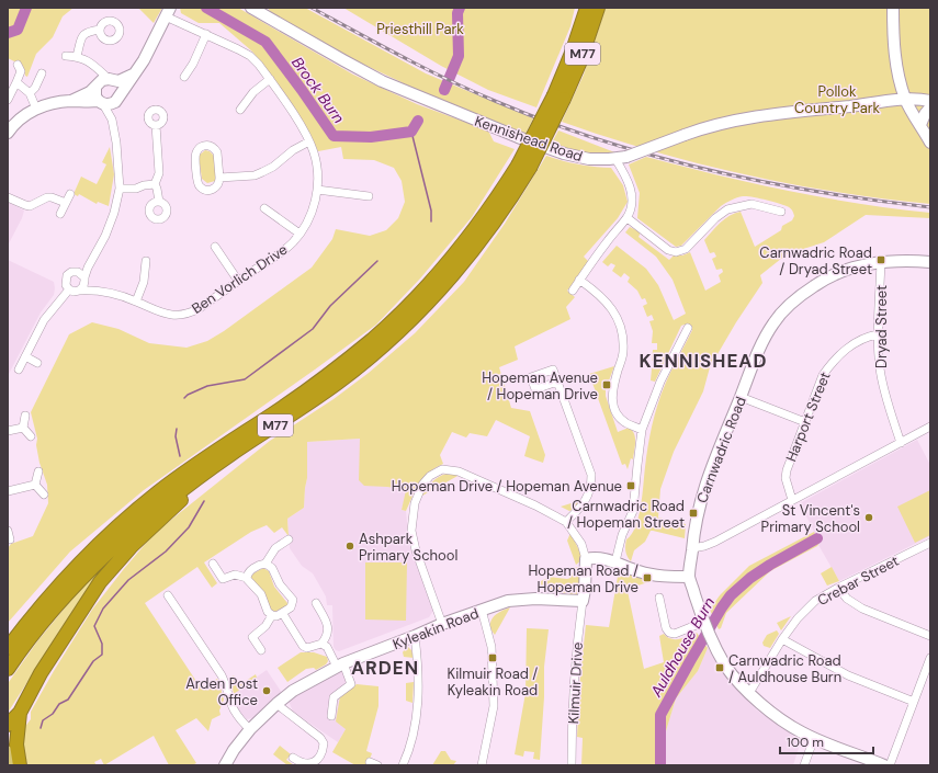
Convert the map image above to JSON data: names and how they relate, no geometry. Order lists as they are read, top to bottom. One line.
{"streets":{"highway":["M77"],"street":["Kennishead Road","Ben Vorlich Drive","Dryad Street","Harport Street","Carnwadric Road","Crebar Street","Kyleakin Road","Kilmuir Drive"]},"crossings":[["Dryad Street","Harport Street"],["Dryad Street","Carnwadric Road"],["Carnwadric Road","Crebar Street"],["Kyleakin Road","Kilmuir Drive"]],"districts":["KENNISHEAD","ARDEN"],"water":["Brock Burn","Auldhouse Burn"],"parks":["Priesthill Park","Pollok Country Park"],"places":{"transit":["Carnwadric Road / Dryad Street","Hopeman Avenue / Hopeman Drive","Hopeman Drive / Hopeman Avenue","Carnwadric Road / Hopeman Street","Hopeman Road / Hopeman Drive","Kilmuir Road / Kyleakin Road","Carnwadric Road / Auldhouse Burn"],"other":["St Vincent's Primary School","Ashpark Primary School","Arden Post Office"]},"scale_bar":"100 m"}
